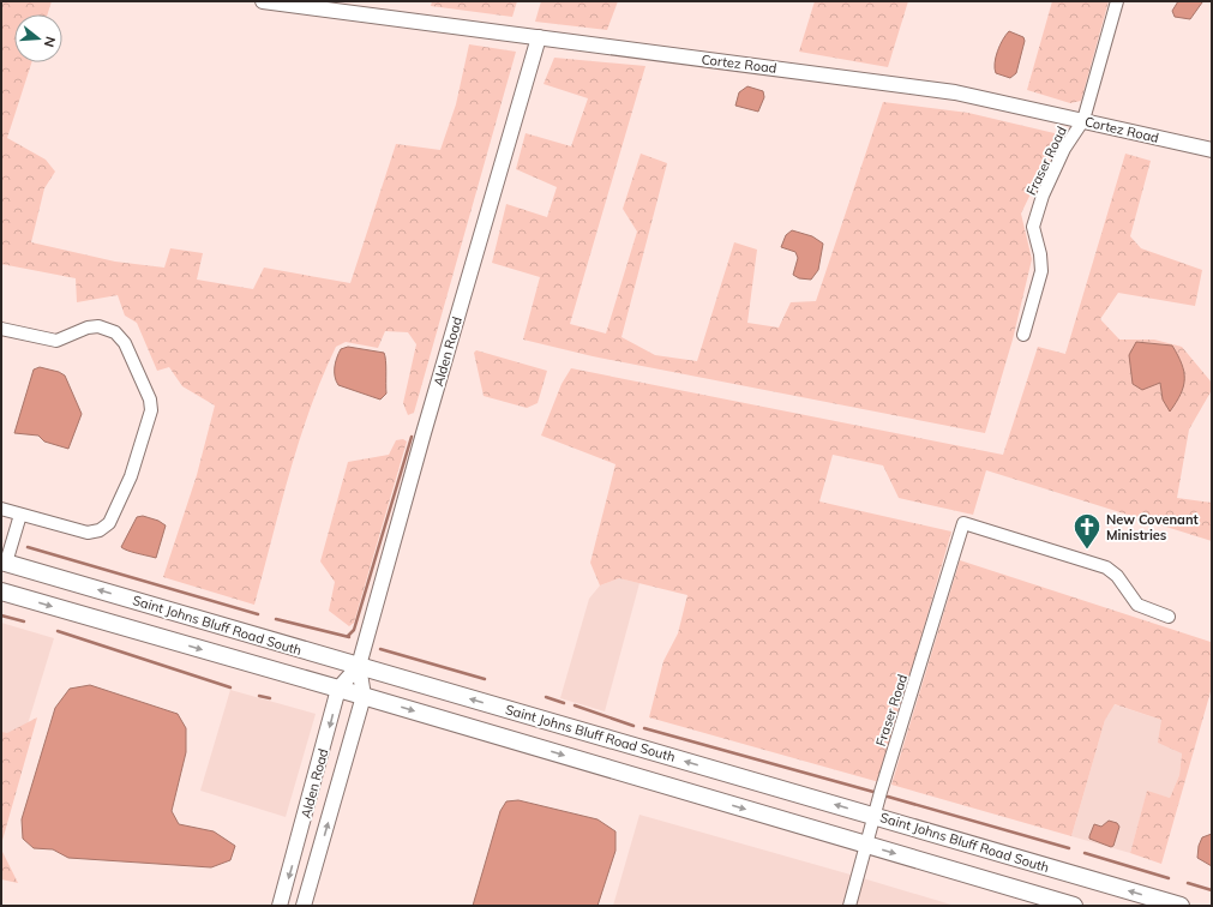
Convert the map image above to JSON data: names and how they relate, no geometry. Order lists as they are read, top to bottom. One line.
{"streets":{"main road":["Saint Johns Bluff Road South"],"street":["Cortez Road","Fraser Road","Alden Road"]},"crossings":[["Cortez Road","Fraser Road"],["Cortez Road","Alden Road"],["Fraser Road","Saint Johns Bluff Road South"],["Alden Road","Saint Johns Bluff Road South"]],"places":{"church":["New Covenant Ministries"]},"north":"right"}
